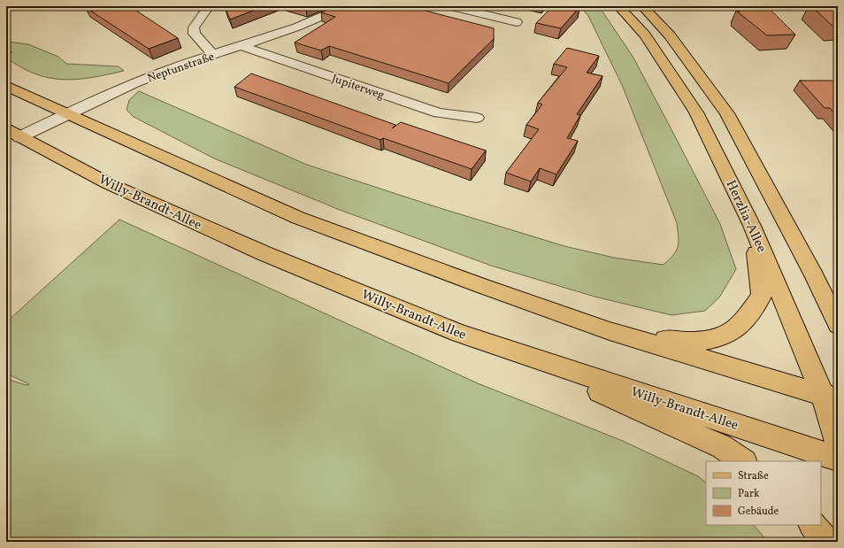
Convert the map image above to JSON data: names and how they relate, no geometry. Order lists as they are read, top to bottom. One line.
{"streets":{"main road":["Willy-Brandt-Allee","Herzlia-Allee"],"street":["Neptunstraße","Jupiterweg"]},"crossings":[["Neptunstraße","Jupiterweg"],["Neptunstraße","Willy-Brandt-Allee"]],"legend":["Straße","Park","Gebäude"]}
